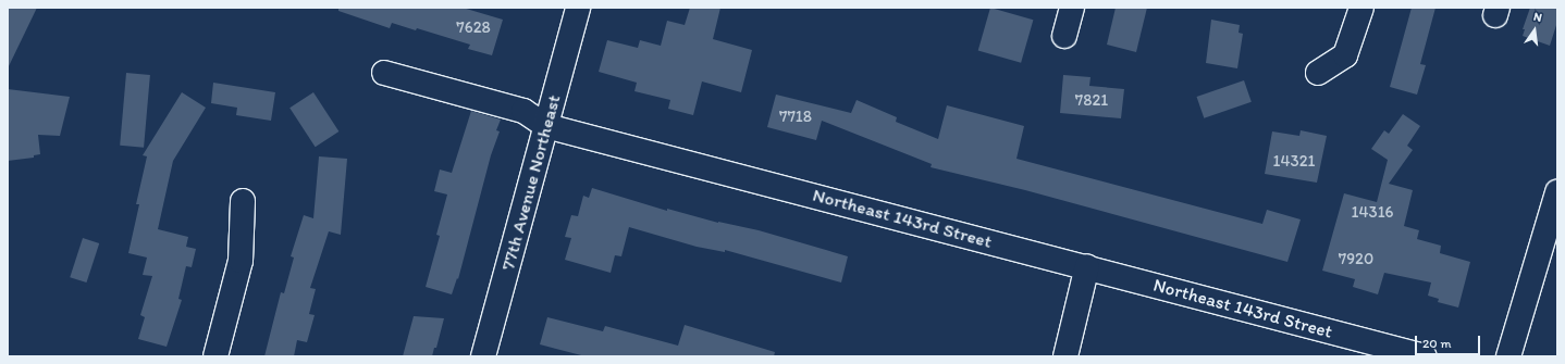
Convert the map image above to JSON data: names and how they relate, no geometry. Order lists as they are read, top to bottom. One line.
{"streets":{"street":["77th Avenue Northeast","Northeast 143rd Street"]},"crossings":[["77th Avenue Northeast","Northeast 143rd Street"]],"house_numbers":["7628","7821","7718","14321","14316","7920"],"scale_bar":"20 m","north":"top"}
